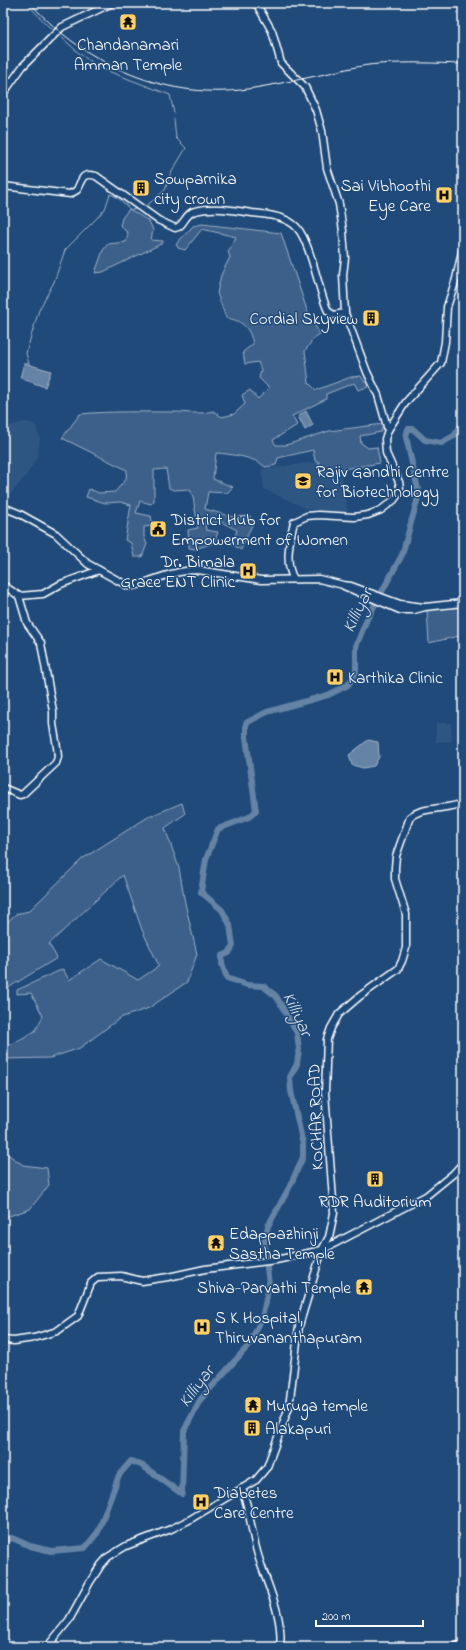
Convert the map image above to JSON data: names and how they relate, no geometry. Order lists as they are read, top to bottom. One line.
{"streets":{"street":["KOCHAR ROAD"]},"water":["Killiyar"],"places":{"temple":["Chandanamari Amman Temple","Edappazhinji Sastha Temple","Shiva-Parvathi Temple","Muruga temple"],"building":["Sowparnika city crown","Cordial Skyview","RDR Auditorium","Alakapuri"],"hospital":["Sai Vibhoothi Eye Care","Dr. Bimala Grace ENT Clinic","Karthika Clinic","S K Hospital, Thiruvananthapuram","Diabetes Care Centre"],"school or university":["Rajiv Gandhi Centre for Biotechnology"],"public building":["District Hub for Empowerment of Women"]},"scale_bar":"200 m"}
